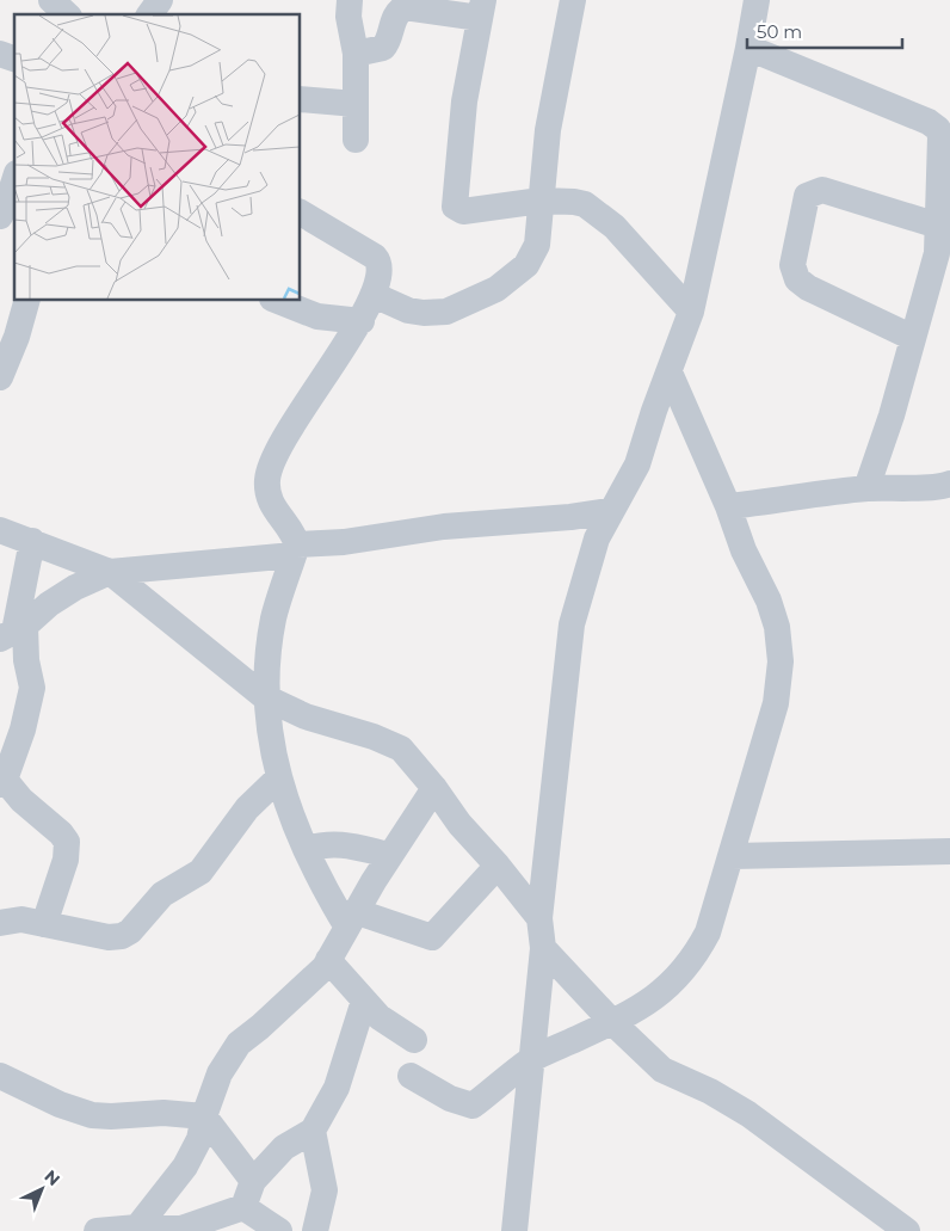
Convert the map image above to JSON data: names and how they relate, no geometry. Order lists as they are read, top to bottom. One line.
{"scale_bar":"50 m","north":"top right"}
